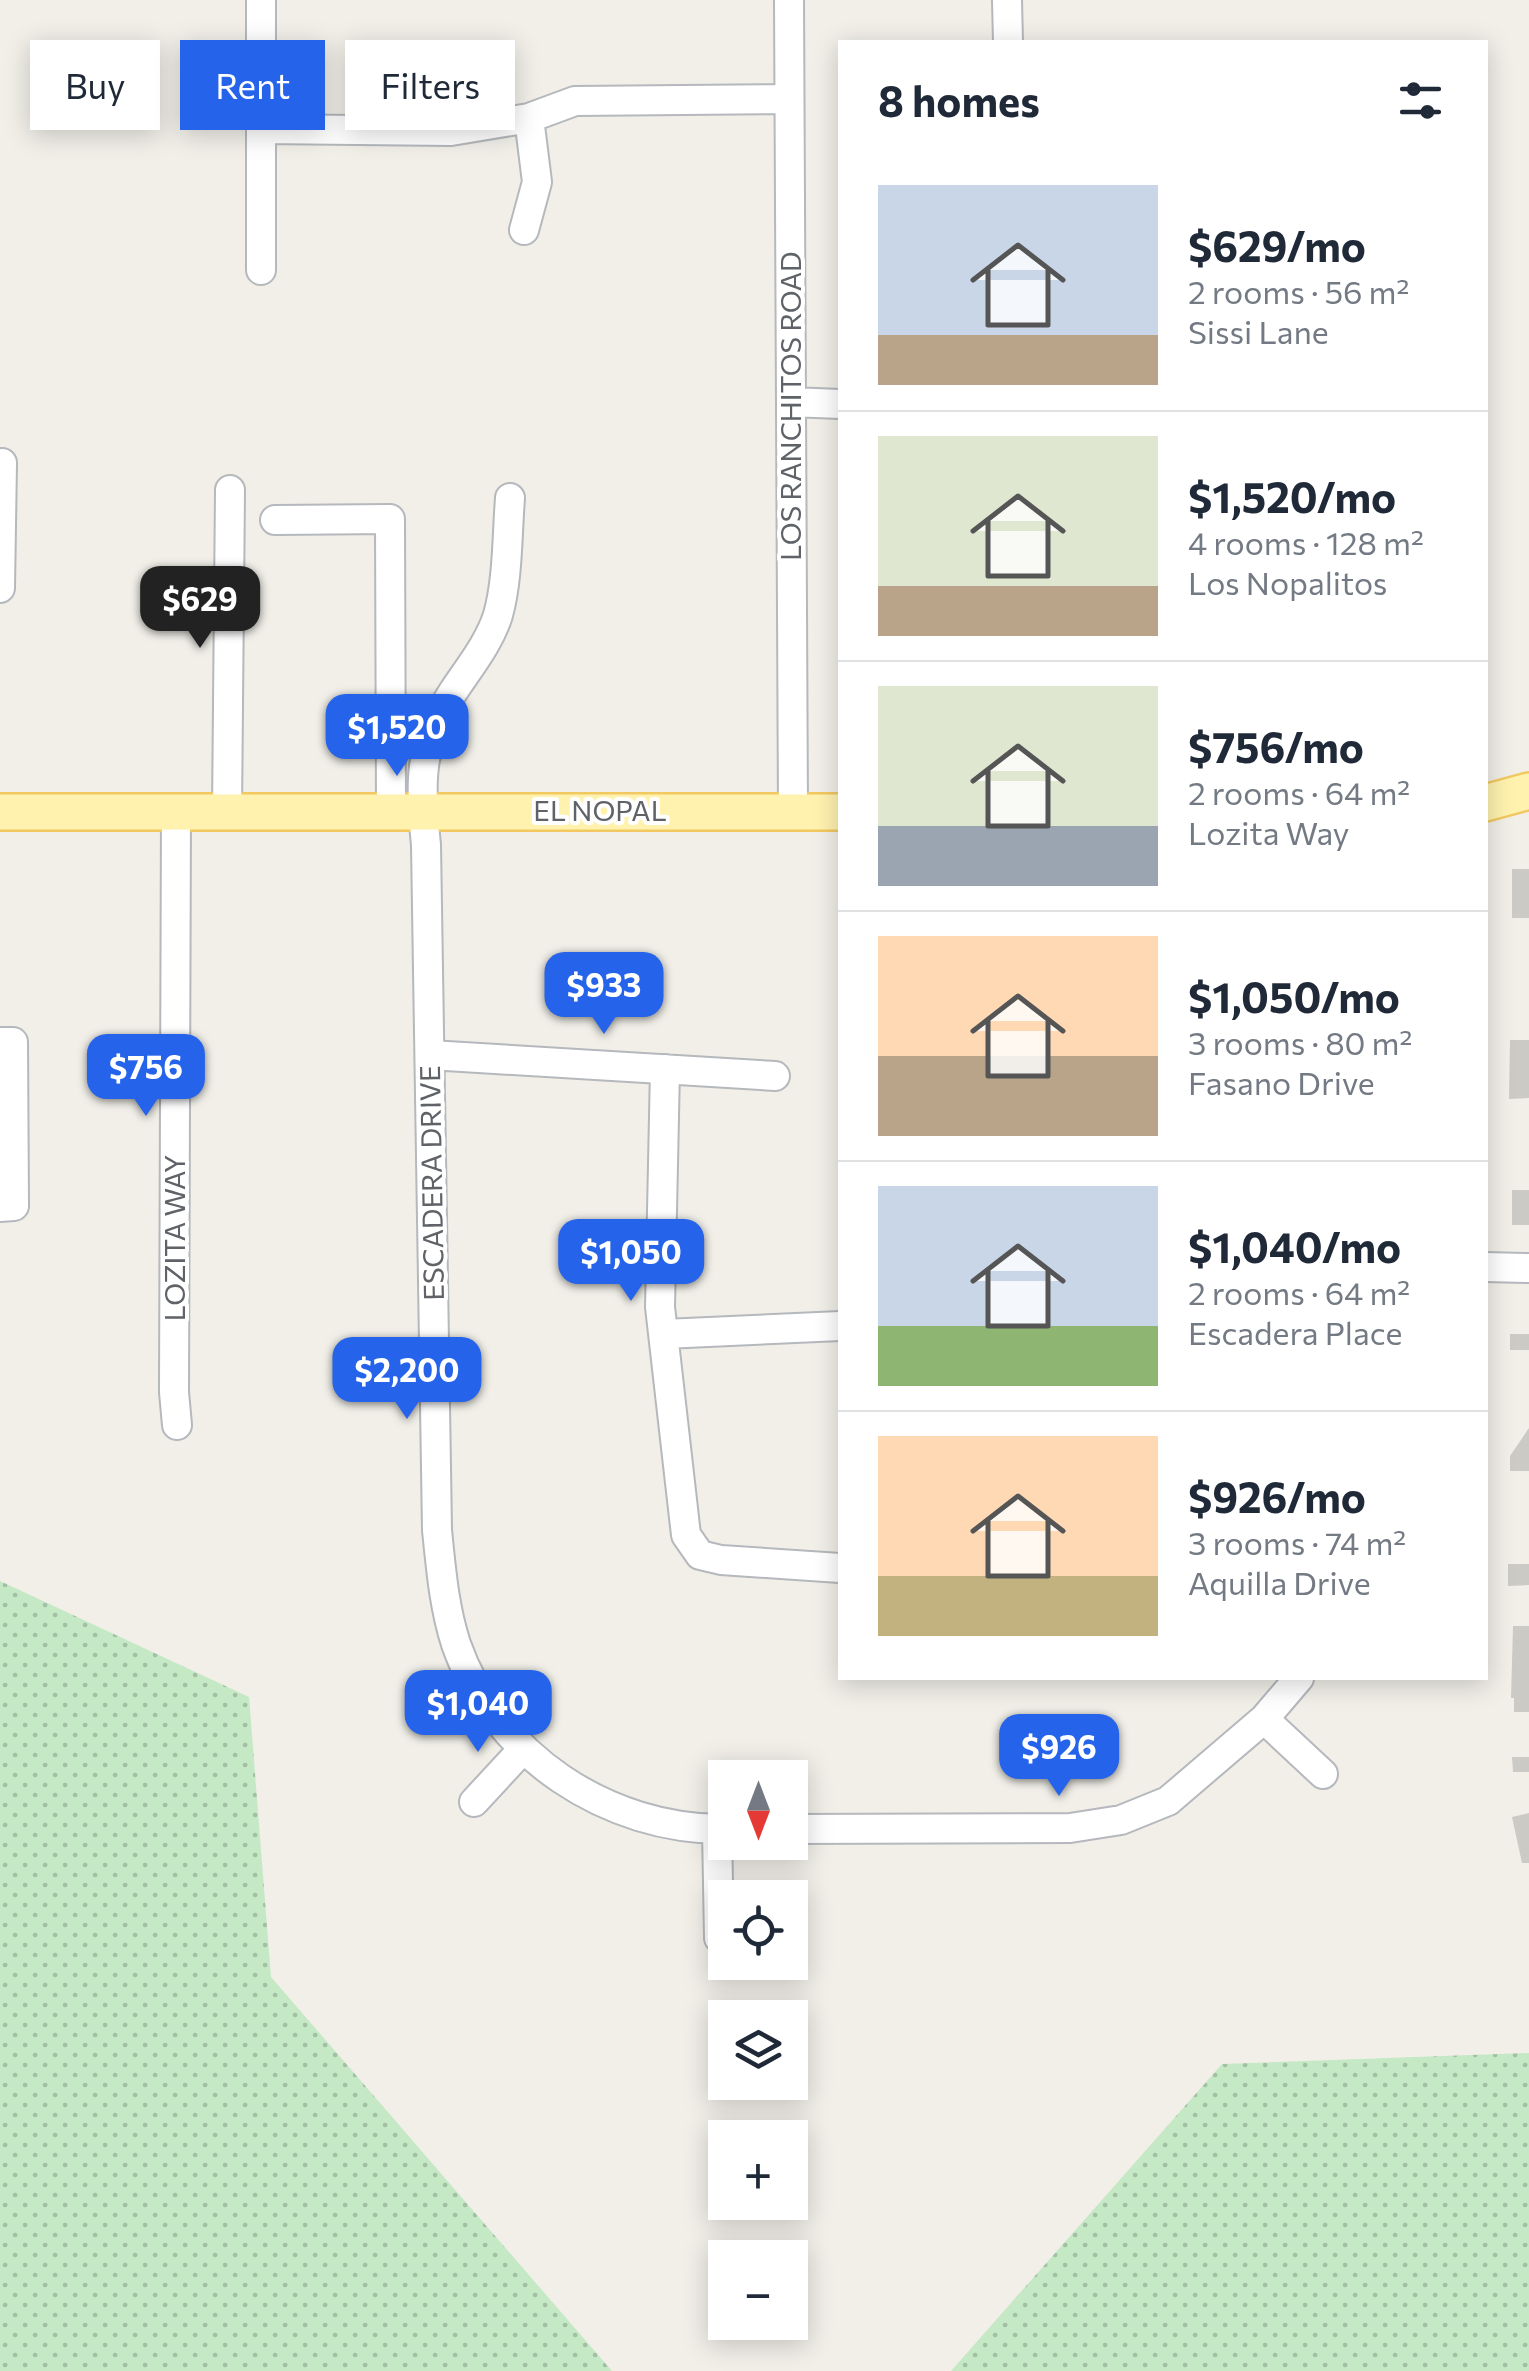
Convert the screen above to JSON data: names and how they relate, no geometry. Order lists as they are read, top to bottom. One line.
{"streets":{"main road":["EL NOPAL"],"street":["LOS RANCHITOS ROAD","ESCADERA DRIVE","LOZITA WAY"]},"crossings":[["LOS RANCHITOS ROAD","EL NOPAL"],["EL NOPAL","ESCADERA DRIVE"],["EL NOPAL","LOZITA WAY"]],"north":"bottom","page":{"chip":["Buy","Rent","Filters"],"heading":"8 homes","list":[{"name":"$629/mo","note":"2 rooms · 56 m² · Sissi Lane"},{"name":"$1,520/mo","note":"4 rooms · 128 m² · Los Nopalitos"},{"name":"$756/mo","note":"2 rooms · 64 m² · Lozita Way"},{"name":"$1,050/mo","note":"3 rooms · 80 m² · Fasano Drive"},{"name":"$1,040/mo","note":"2 rooms · 64 m² · Escadera Place"},{"name":"$926/mo","note":"3 rooms · 74 m² · Aquilla Drive"}],"price":["$629","$1,520","$933","$756","$1,050","$2,200","$1,040","$926"],"map_buttons":["+","−"]}}
